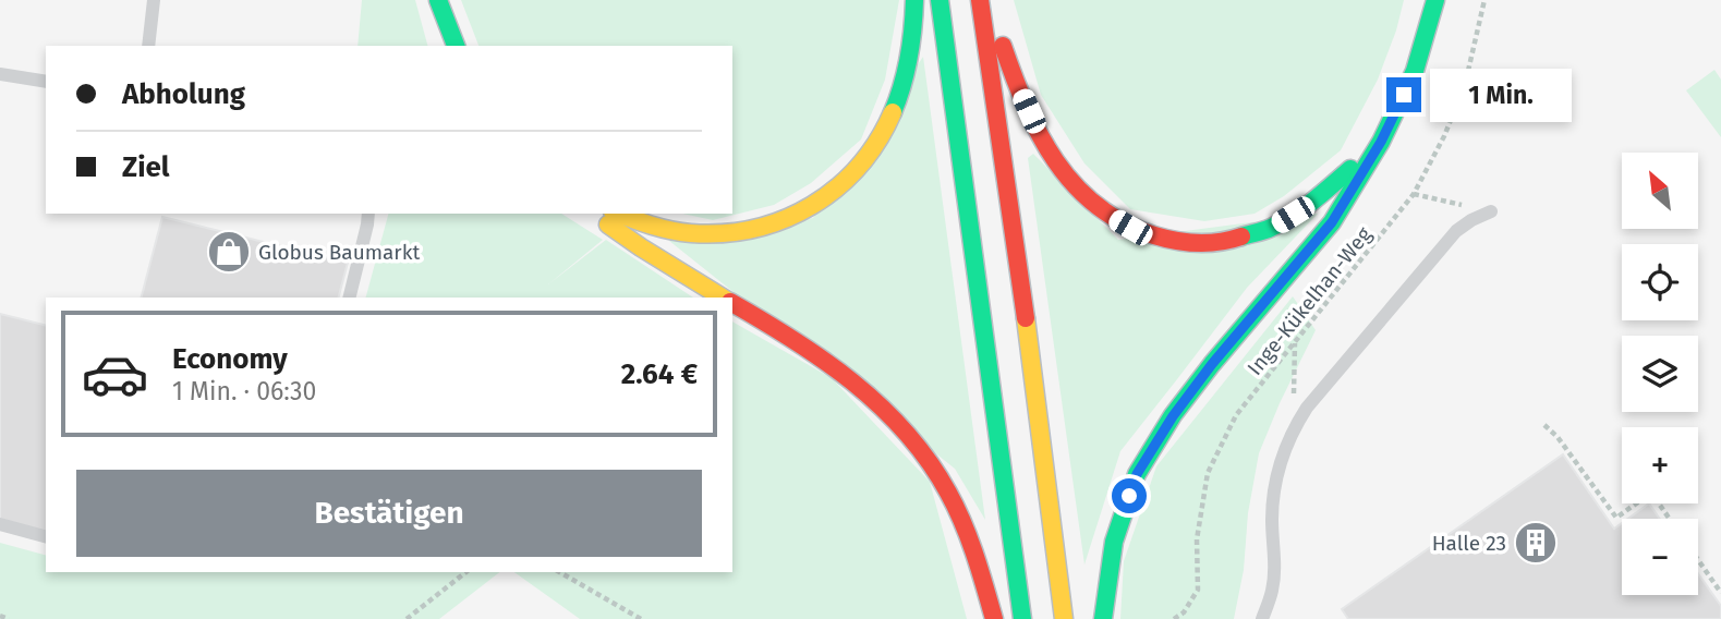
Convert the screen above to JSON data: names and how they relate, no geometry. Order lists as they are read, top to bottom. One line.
{"streets":{"path":["Inge-Kükelhan-Weg"]},"places":{"shop":["Globus Baumarkt"],"building":["Halle 23"]},"north":"top left","page":{"banner":["Abholung","Ziel"],"bubble":"1 Min.","map_buttons":["+","−"],"list":[{"name":"Economy","note":"1 Min. · 06:30","value":"2.64 €"}],"buttons":"Bestätigen"}}
